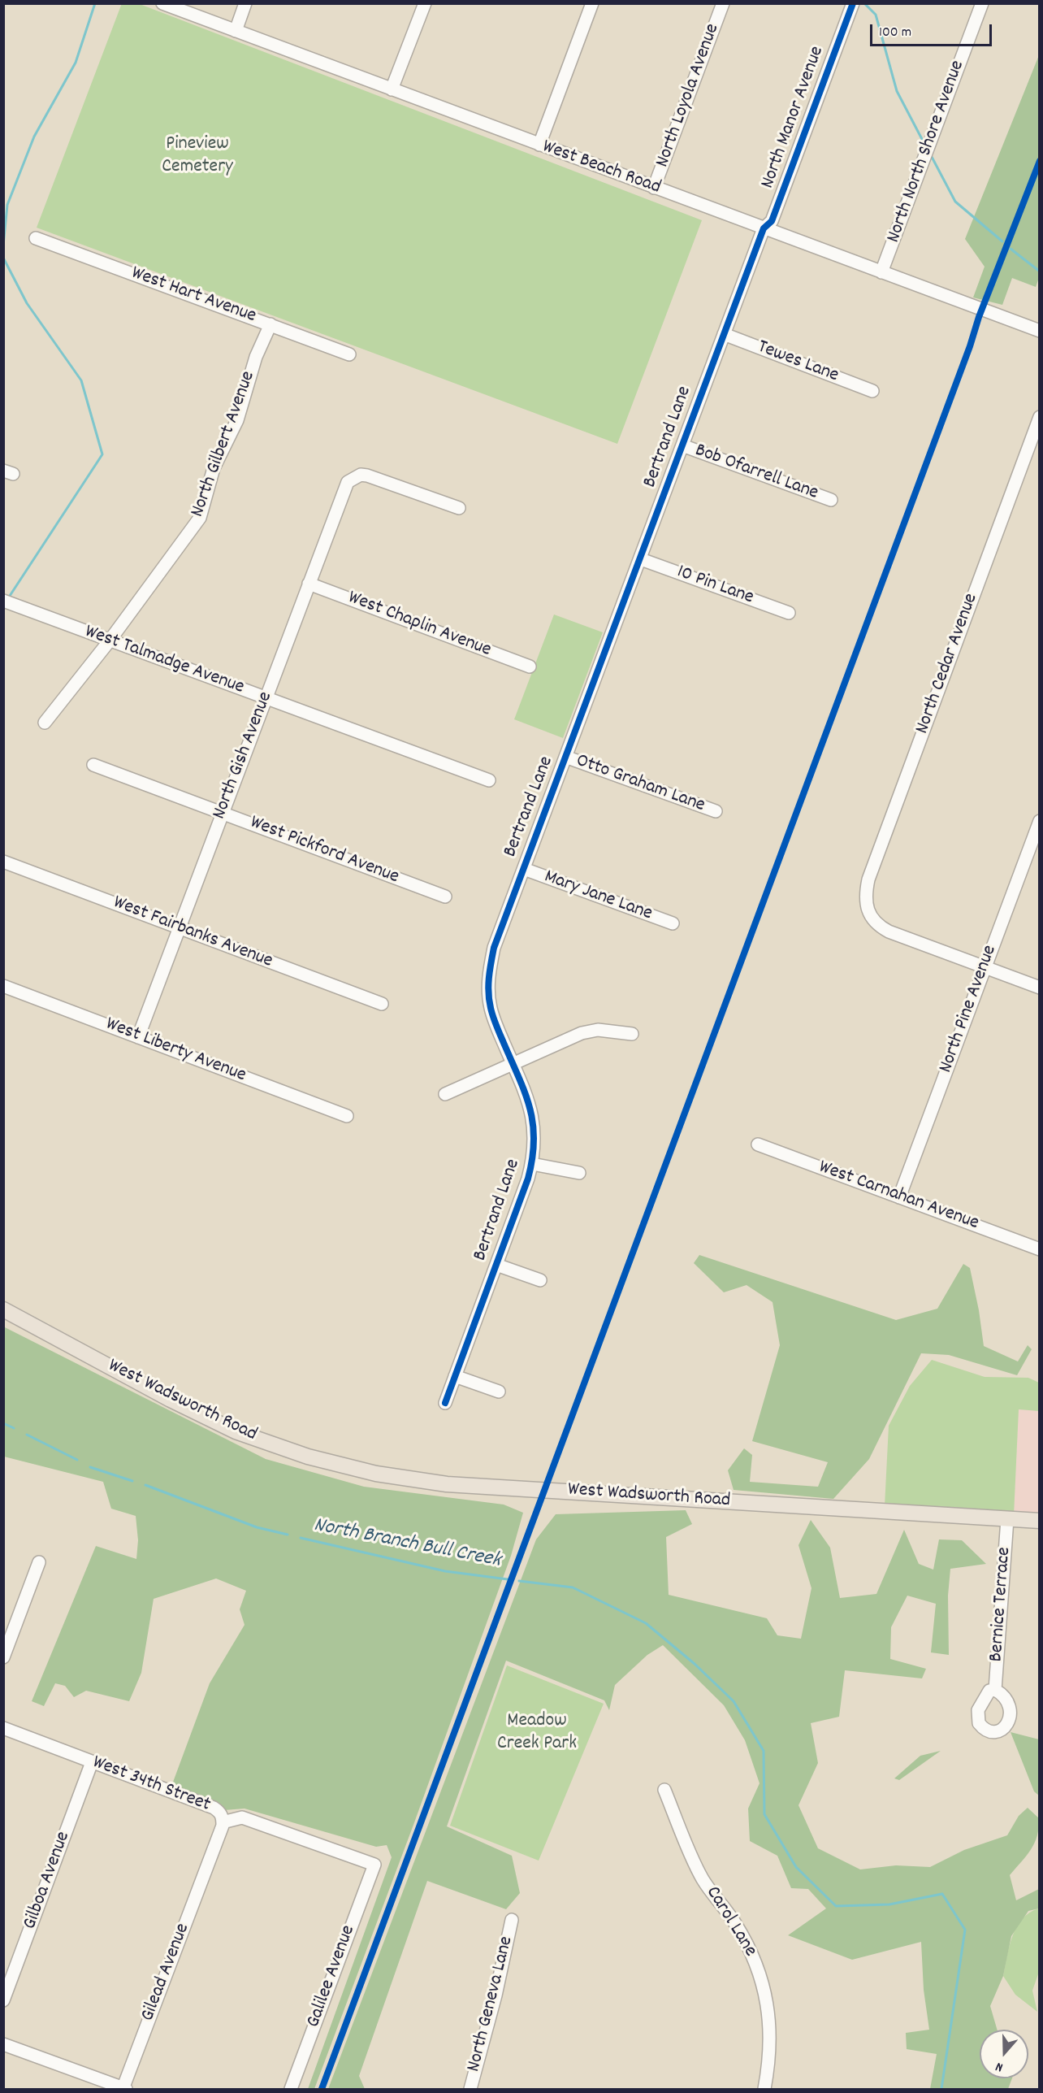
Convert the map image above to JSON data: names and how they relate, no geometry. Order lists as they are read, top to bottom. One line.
{"streets":{"main road":["West Wadsworth Road"],"street":["North Loyola Avenue","North Manor Avenue","North North Shore Avenue","West Beach Road","West Hart Avenue","Tewes Lane","Bertrand Lane","North Gilbert Avenue","Bob Ofarrell Lane","10 Pin Lane","West Chaplin Avenue","West Talmadge Avenue","North Cedar Avenue","North Gish Avenue","Otto Graham Lane","West Pickford Avenue","Mary Jane Lane","West Fairbanks Avenue","North Pine Avenue","West Liberty Avenue","West Carnahan Avenue","Bernice Terrace","West 34th Street","Gilboa Avenue","Carol Lane","Gilead Avenue","Galilee Avenue","North Geneva Lane"]},"crossings":[["North Loyola Avenue","West Beach Road"],["North Manor Avenue","West Beach Road"],["North Manor Avenue","Bertrand Lane"],["North North Shore Avenue","West Beach Road"],["West Beach Road","Bertrand Lane"],["West Hart Avenue","North Gilbert Avenue"],["Tewes Lane","Bertrand Lane"],["Bertrand Lane","Bob Ofarrell Lane"],["Bertrand Lane","10 Pin Lane"],["Bertrand Lane","Otto Graham Lane"],["Bertrand Lane","Mary Jane Lane"],["North Gilbert Avenue","West Talmadge Avenue"],["West Chaplin Avenue","North Gish Avenue"],["West Talmadge Avenue","North Gish Avenue"],["North Cedar Avenue","North Pine Avenue"],["North Gish Avenue","West Pickford Avenue"],["North Gish Avenue","West Fairbanks Avenue"],["North Gish Avenue","West Liberty Avenue"],["North Pine Avenue","West Carnahan Avenue"],["West Wadsworth Road","Bernice Terrace"],["West 34th Street","Gilboa Avenue"],["West 34th Street","Gilead Avenue"],["West 34th Street","Galilee Avenue"]],"water":["North Branch Bull Creek"],"parks":["Pineview Cemetery","Meadow Creek Park"],"scale_bar":"100 m","north":"bottom"}
